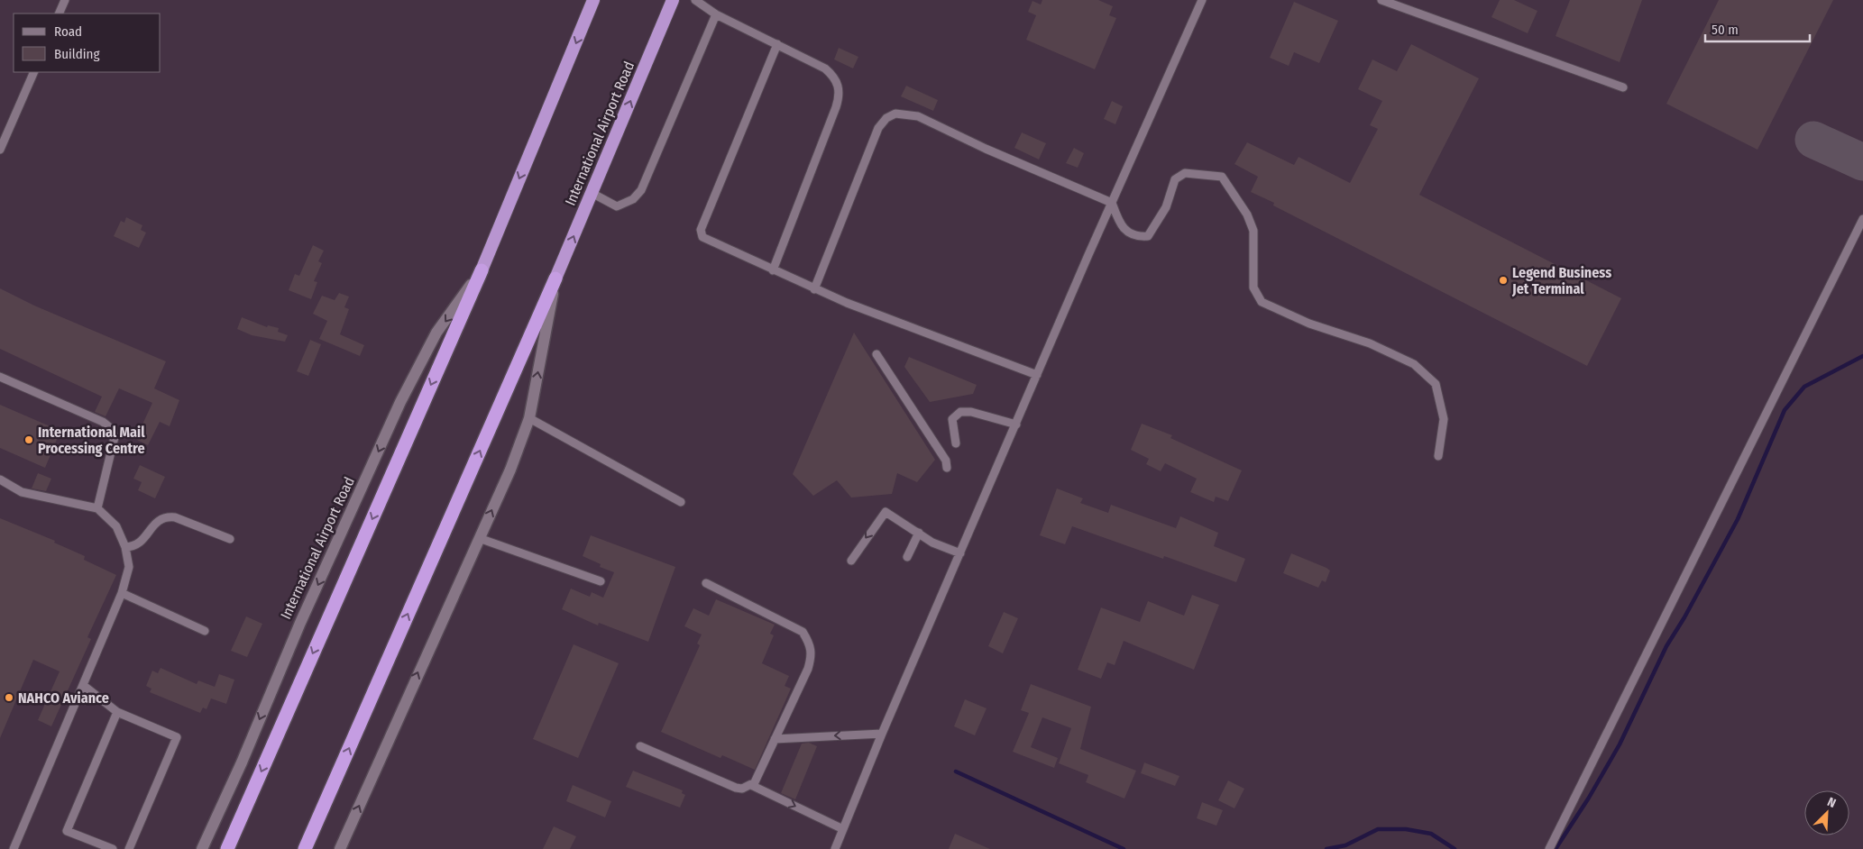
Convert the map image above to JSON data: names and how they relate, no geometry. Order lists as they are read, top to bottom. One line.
{"streets":{"highway":["International Airport Road"]},"places":["Legend Business Jet Terminal","International Mail Processing Centre","NAHCO Aviance"],"legend":["Road","Building"],"scale_bar":"50 m","north":"top right"}
